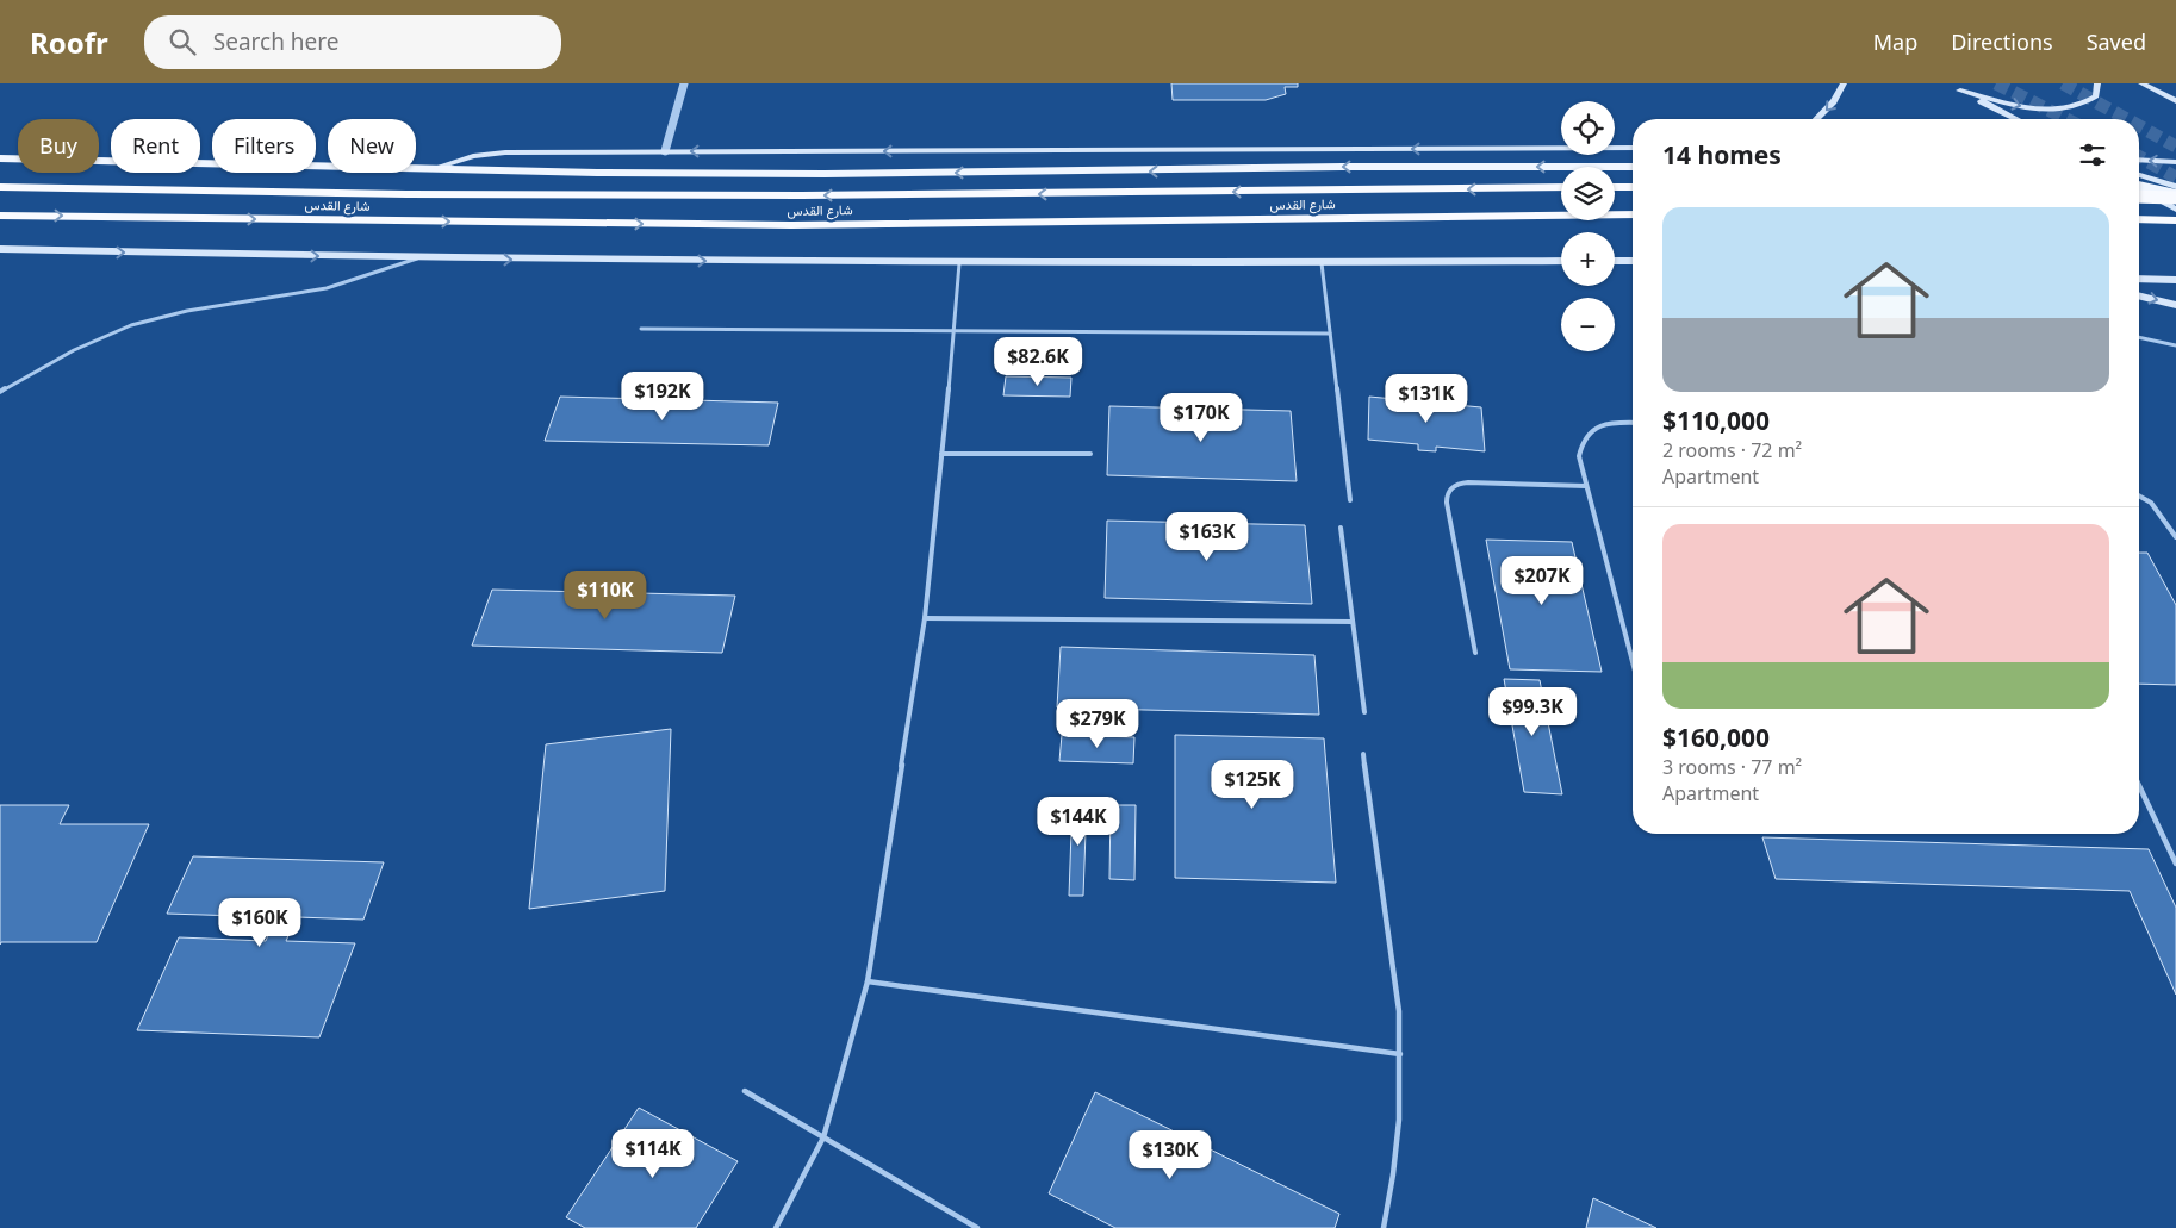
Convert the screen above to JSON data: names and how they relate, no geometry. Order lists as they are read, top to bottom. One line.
{"streets":{"highway":["شارع القدس"]},"page":{"header":"Roofr","search":"Search here","nav":["Map","Directions","Saved"],"map_buttons":["+","−"],"chip":["Buy","Rent","Filters","New"],"heading":"14 homes","list":[{"name":"$110,000","note":"2 rooms · 72 m² · Apartment"},{"name":"$160,000","note":"3 rooms · 77 m² · Apartment"}],"price":["$82.6K","$192K","$131K","$170K","$163K","$207K","$110K","$99.3K","$279K","$125K","$144K","$160K","$114K","$130K"]}}
